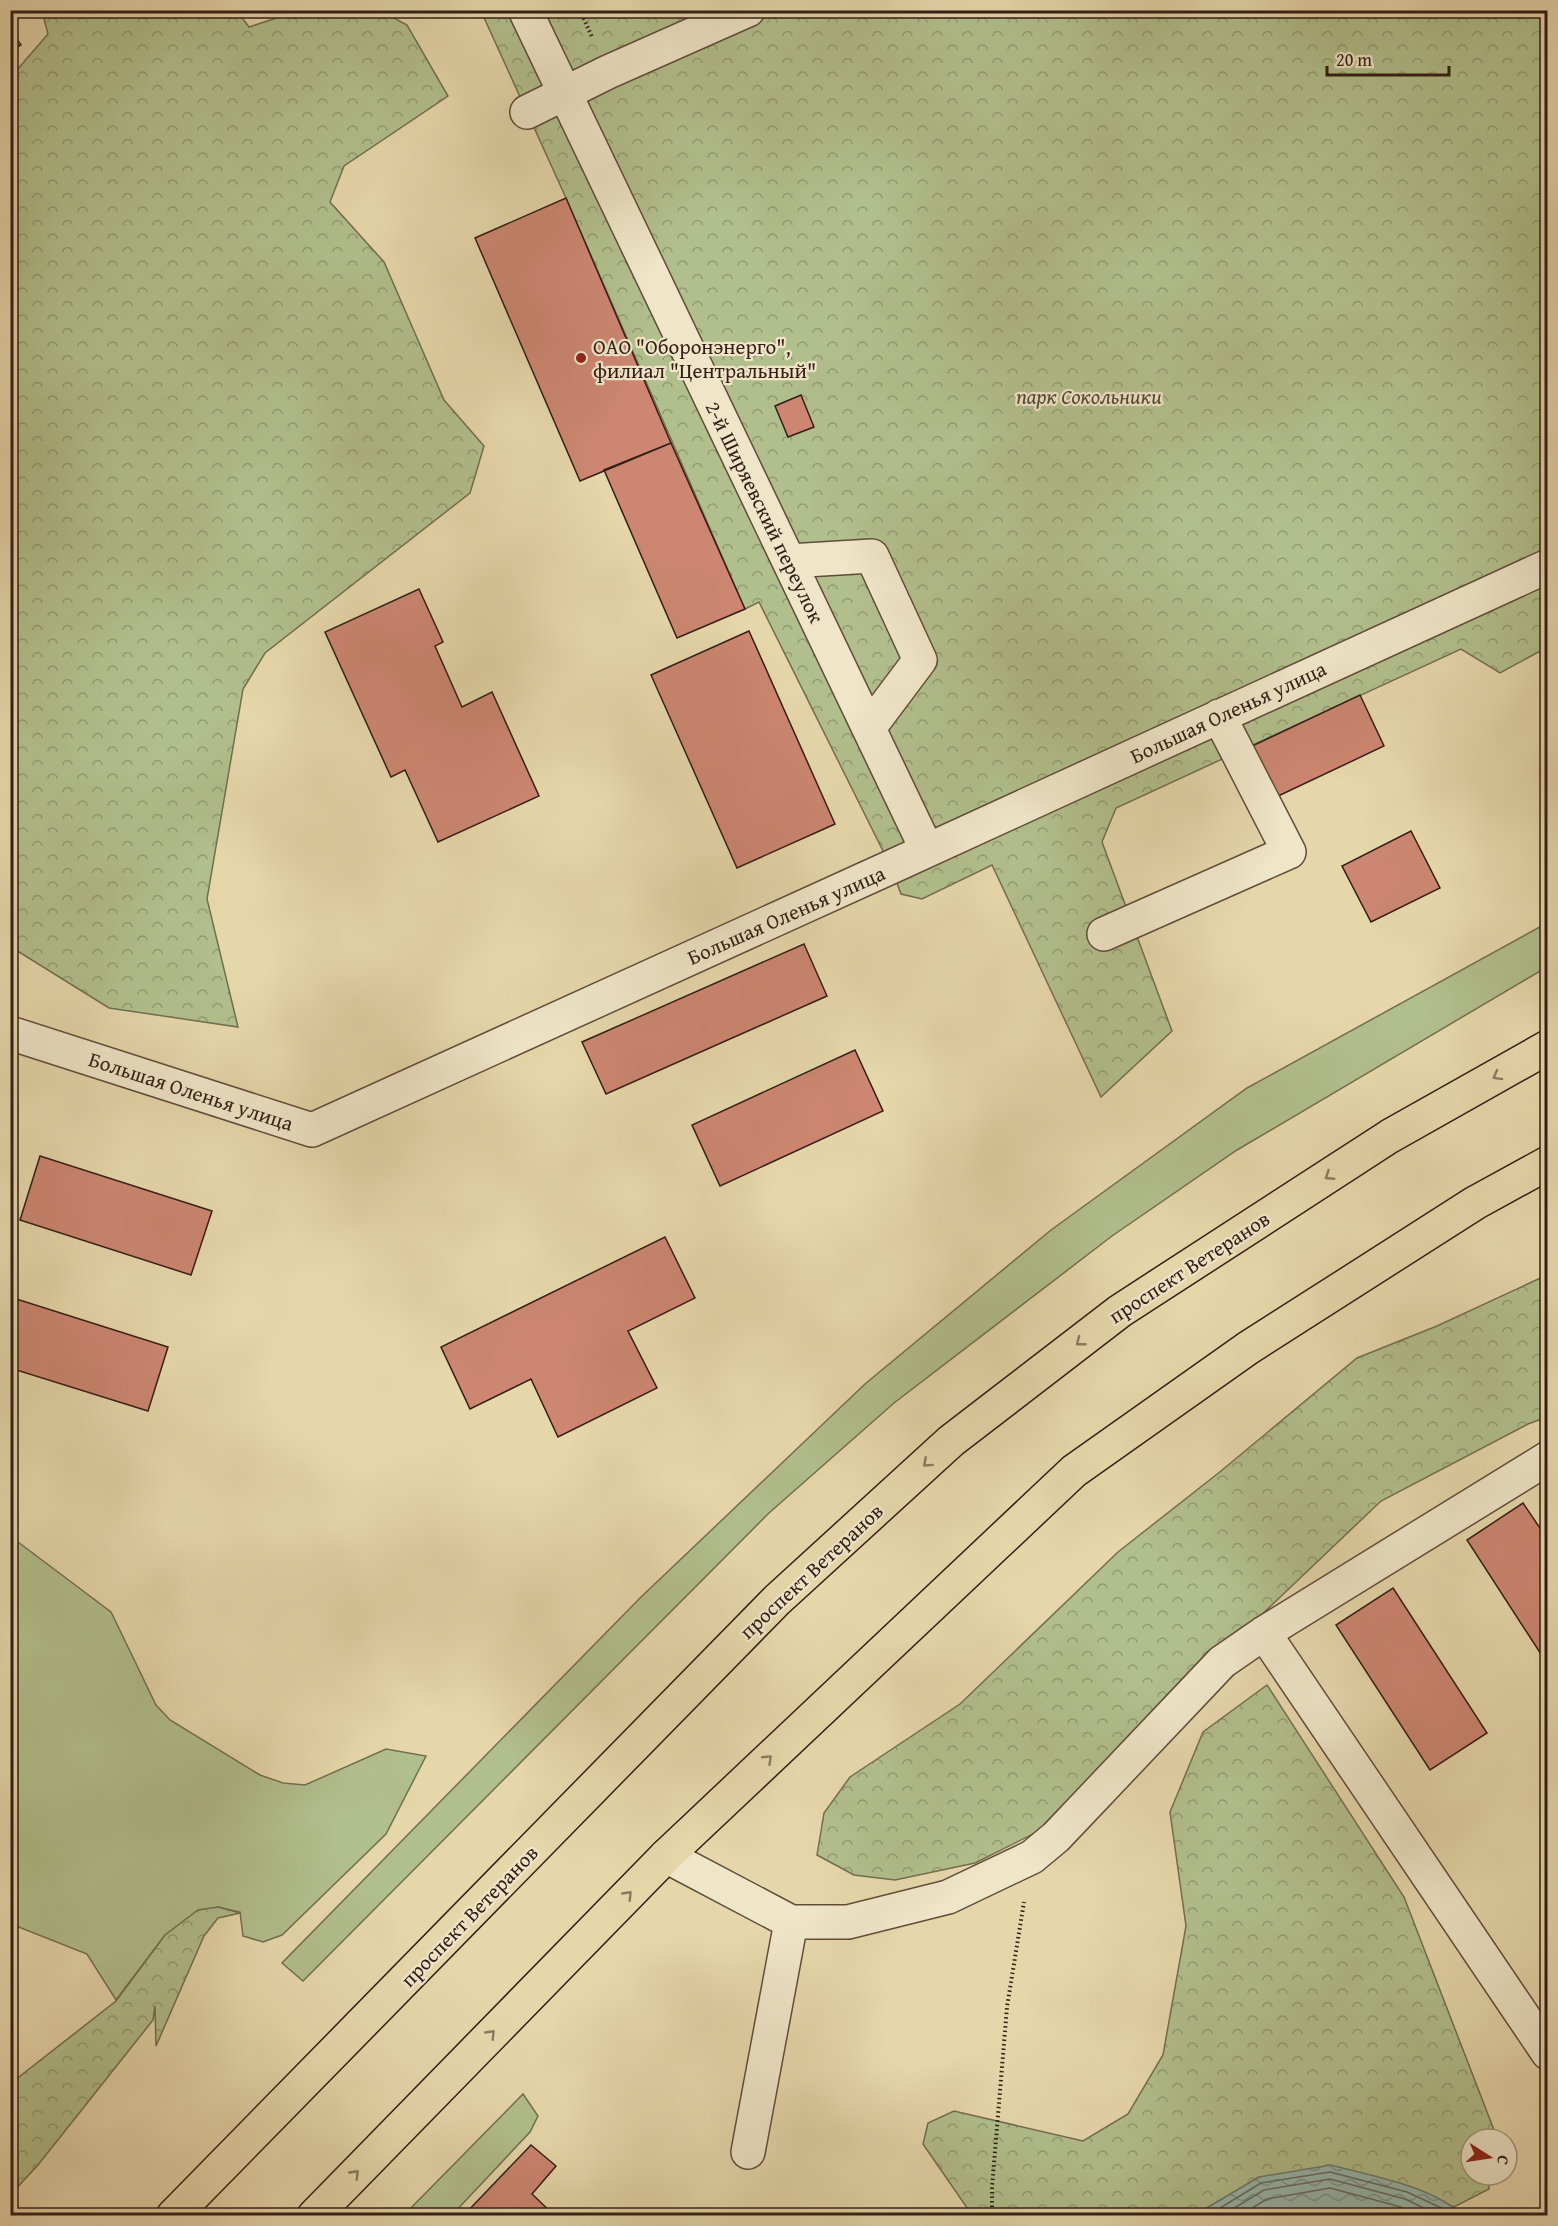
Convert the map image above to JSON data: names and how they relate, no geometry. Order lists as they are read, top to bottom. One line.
{"streets":{"main road":["проспект Ветеранов"],"street":["2-й Ширяевский переулок","Большая Оленья улица"]},"crossings":[["2-й Ширяевский переулок","Большая Оленья улица"]],"parks":["парк Сокольники"],"places":["ОАО \"Оборонэнерго\", филиал \"Центральный\""],"scale_bar":"20 m","north":"right"}
